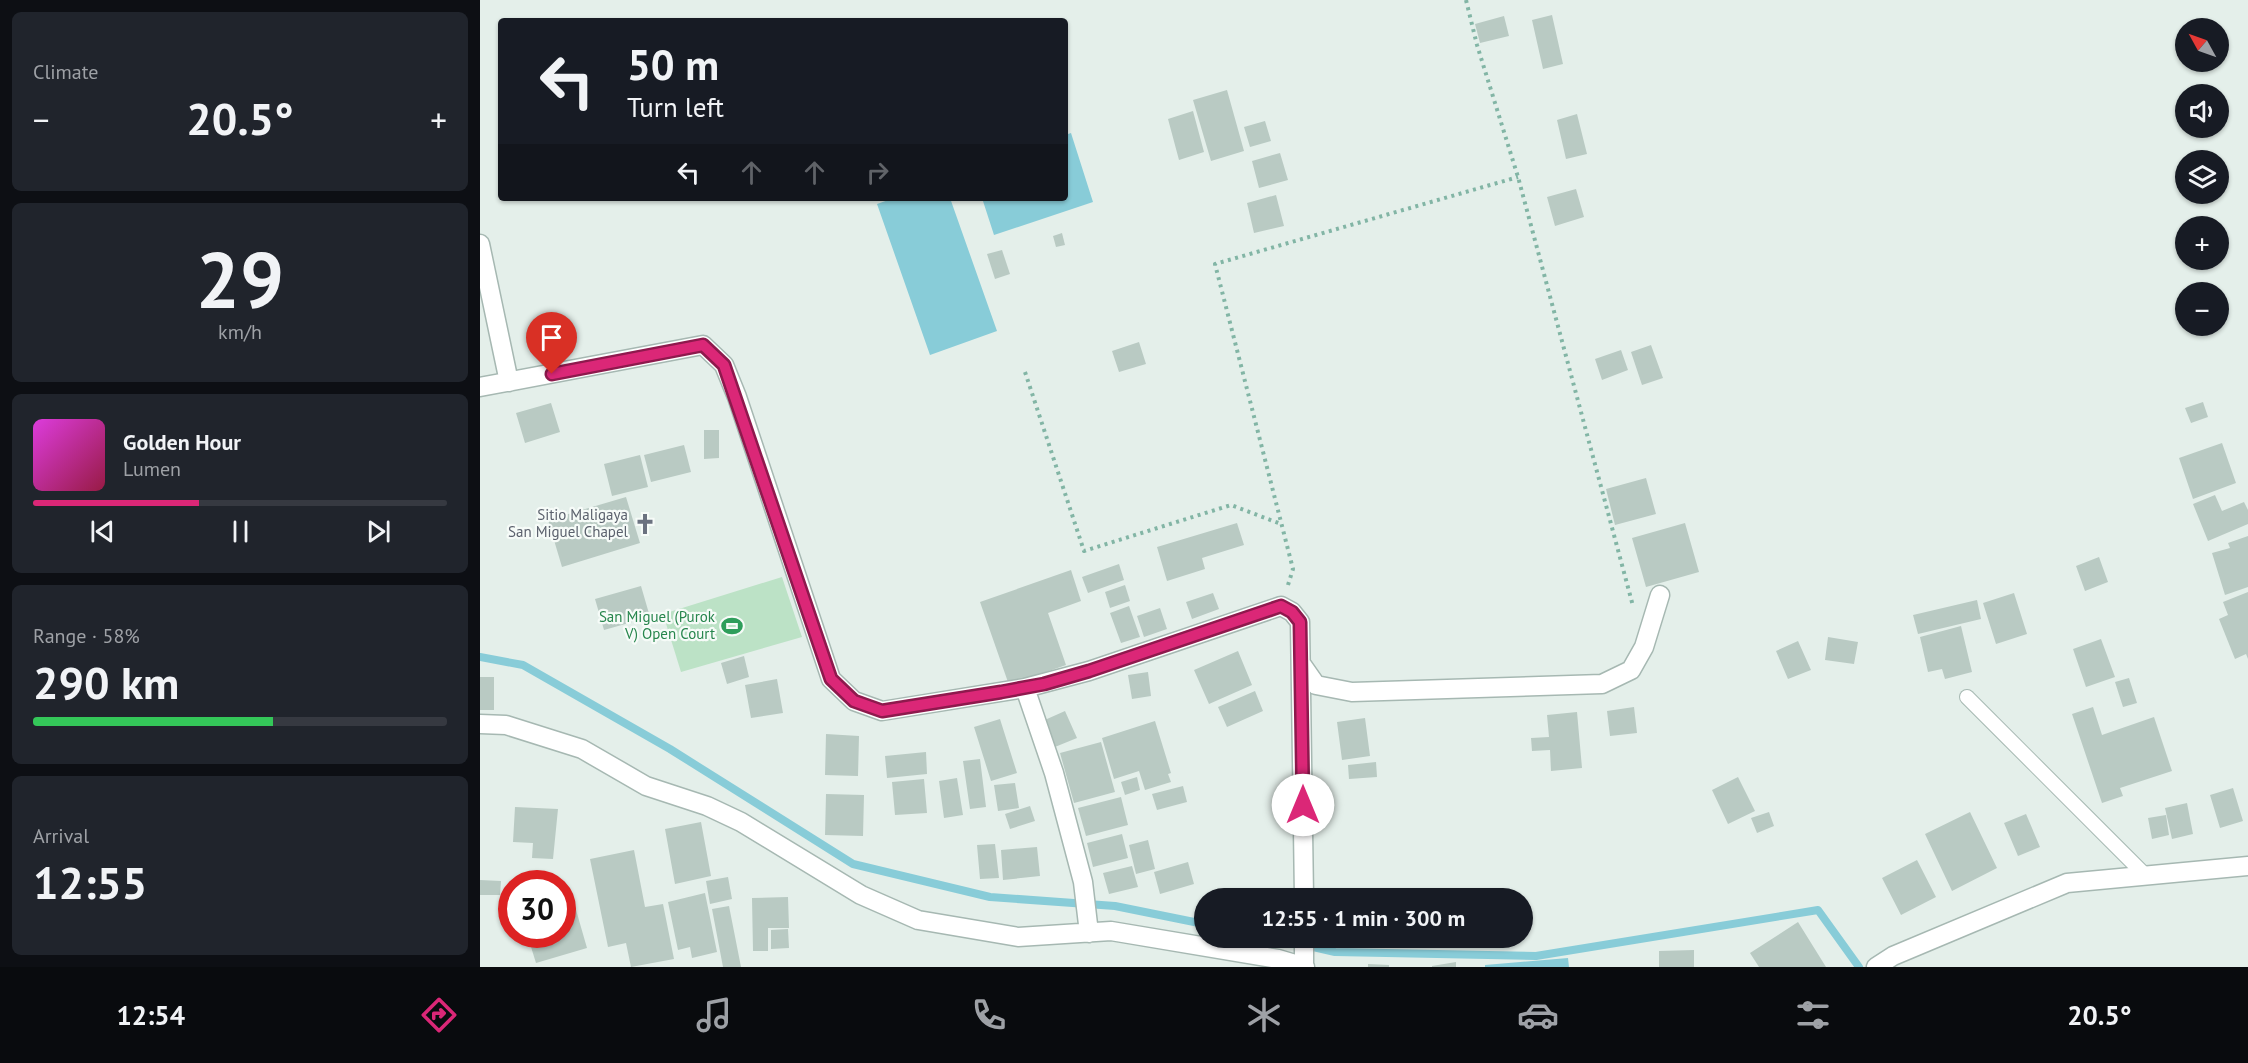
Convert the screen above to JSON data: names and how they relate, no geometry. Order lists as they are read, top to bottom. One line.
{"places":{"church":["Sitio Maligaya San Miguel Chapel"],"sports":["San Miguel (Purok V) Open Court"]},"north":"top left","page":{"tile":["Climate",["29","km/h"],["Range · 58%","290 km"],["Arrival","12:55"]],"map_buttons":["+","−"],"turn":["50 m","Turn left"],"heat":["−","20.5°","+"],"song":["Golden Hour","Lumen"],"limit":"30","trip":"12:55 · 1 min · 300 m","tabs":["12:54","20.5°"]}}
